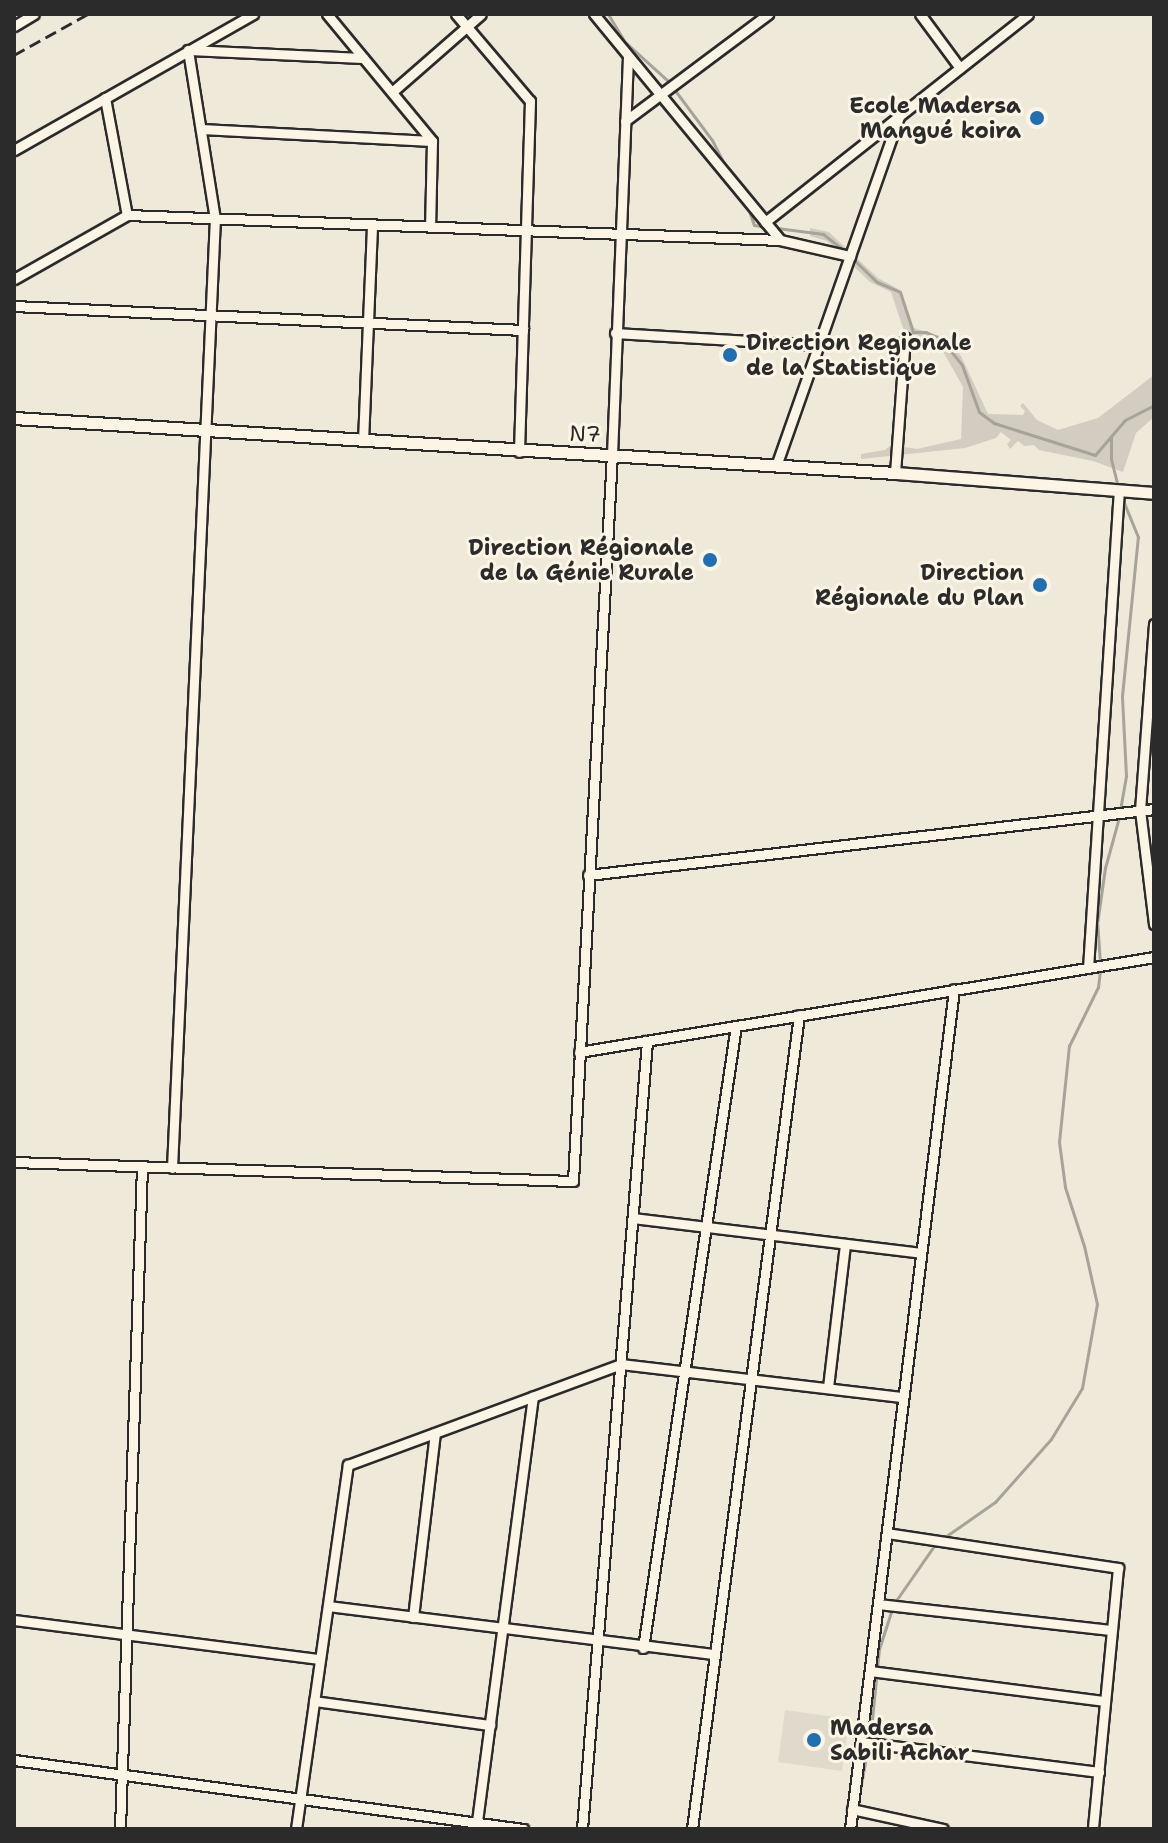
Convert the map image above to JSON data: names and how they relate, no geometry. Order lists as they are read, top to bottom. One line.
{"streets":{"main road":["N7"]},"places":["Ecole Madersa Mangué koira","Direction Regionale de la Statistique","Direction Régionale de la Génie Rurale","Direction Régionale du Plan","Madersa Sabili Achar"]}
